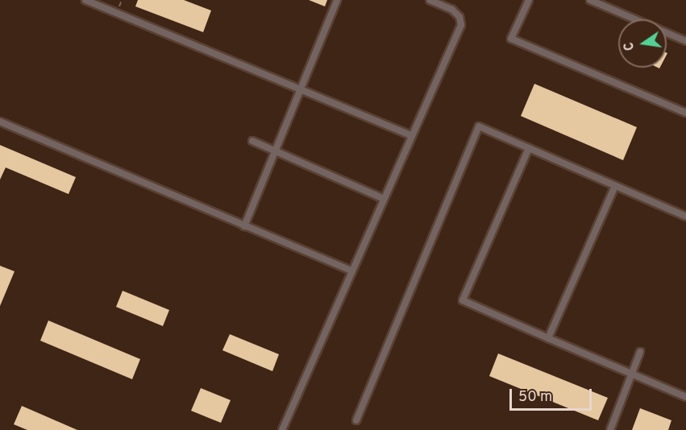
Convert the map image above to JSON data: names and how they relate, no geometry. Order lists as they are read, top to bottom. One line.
{"scale_bar":"50 m","north":"left"}
